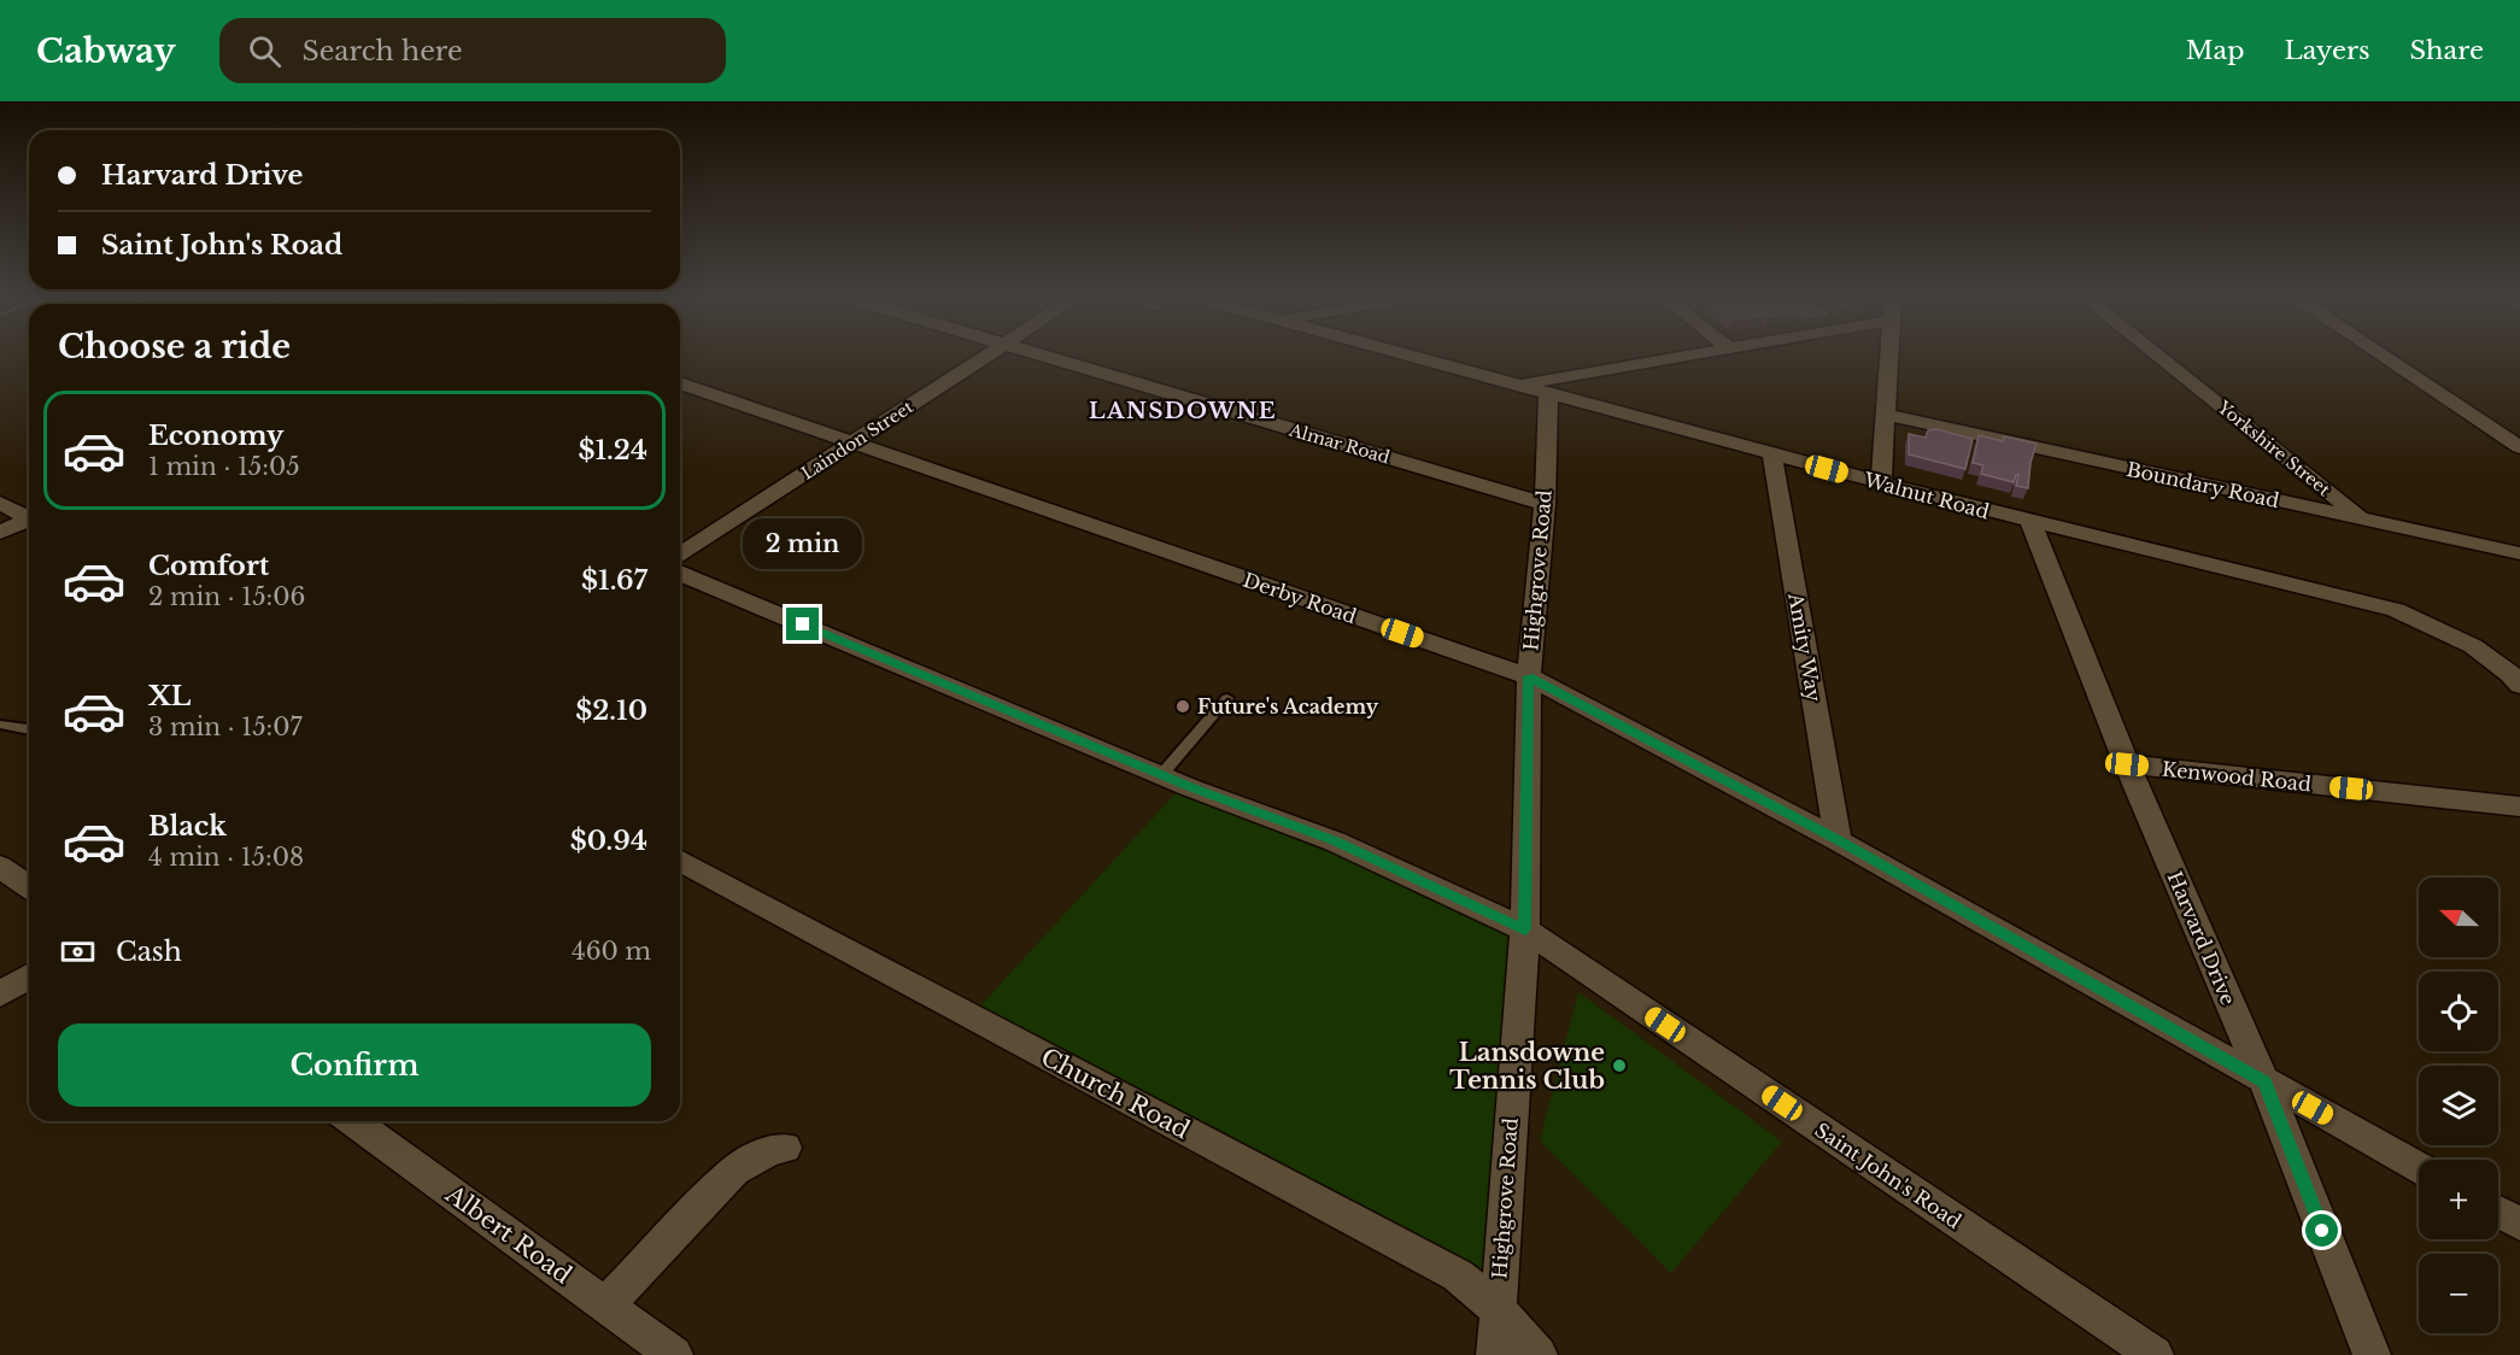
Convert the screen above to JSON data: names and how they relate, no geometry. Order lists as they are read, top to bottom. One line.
{"streets":{"street":["Laindon Street","Almar Road","Yorkshire Street","Boundary Road","Walnut Road","Highgrove Road","Derby Road","Amity Way","Kenwood Road","Harvard Drive","Church Road","Saint John's Road","Albert Road"]},"crossings":[["Laindon Street","Derby Road"],["Almar Road","Highgrove Road"],["Yorkshire Street","Boundary Road"],["Walnut Road","Highgrove Road"],["Walnut Road","Amity Way"],["Walnut Road","Harvard Drive"],["Highgrove Road","Derby Road"],["Highgrove Road","Church Road"],["Highgrove Road","Saint John's Road"],["Derby Road","Amity Way"],["Derby Road","Harvard Drive"],["Kenwood Road","Harvard Drive"]],"districts":["LANSDOWNE"],"places":["Future's Academy","Lansdowne Tennis Club"],"north":"left","page":{"header":"Cabway","search":"Search here","nav":["Map","Layers","Share"],"banner":["Harvard Drive","Saint John's Road"],"heading":"Choose a ride","list":[{"name":"Economy","note":"1 min · 15:05","value":"$1.24"},{"name":"Comfort","note":"2 min · 15:06","value":"$1.67"},{"name":"XL","note":"3 min · 15:07","value":"$2.10"},{"name":"Black","note":"4 min · 15:08","value":"$0.94"}],"bubble":"2 min","map_buttons":["+","−"],"pay":["Cash","460 m"],"buttons":"Confirm"}}
